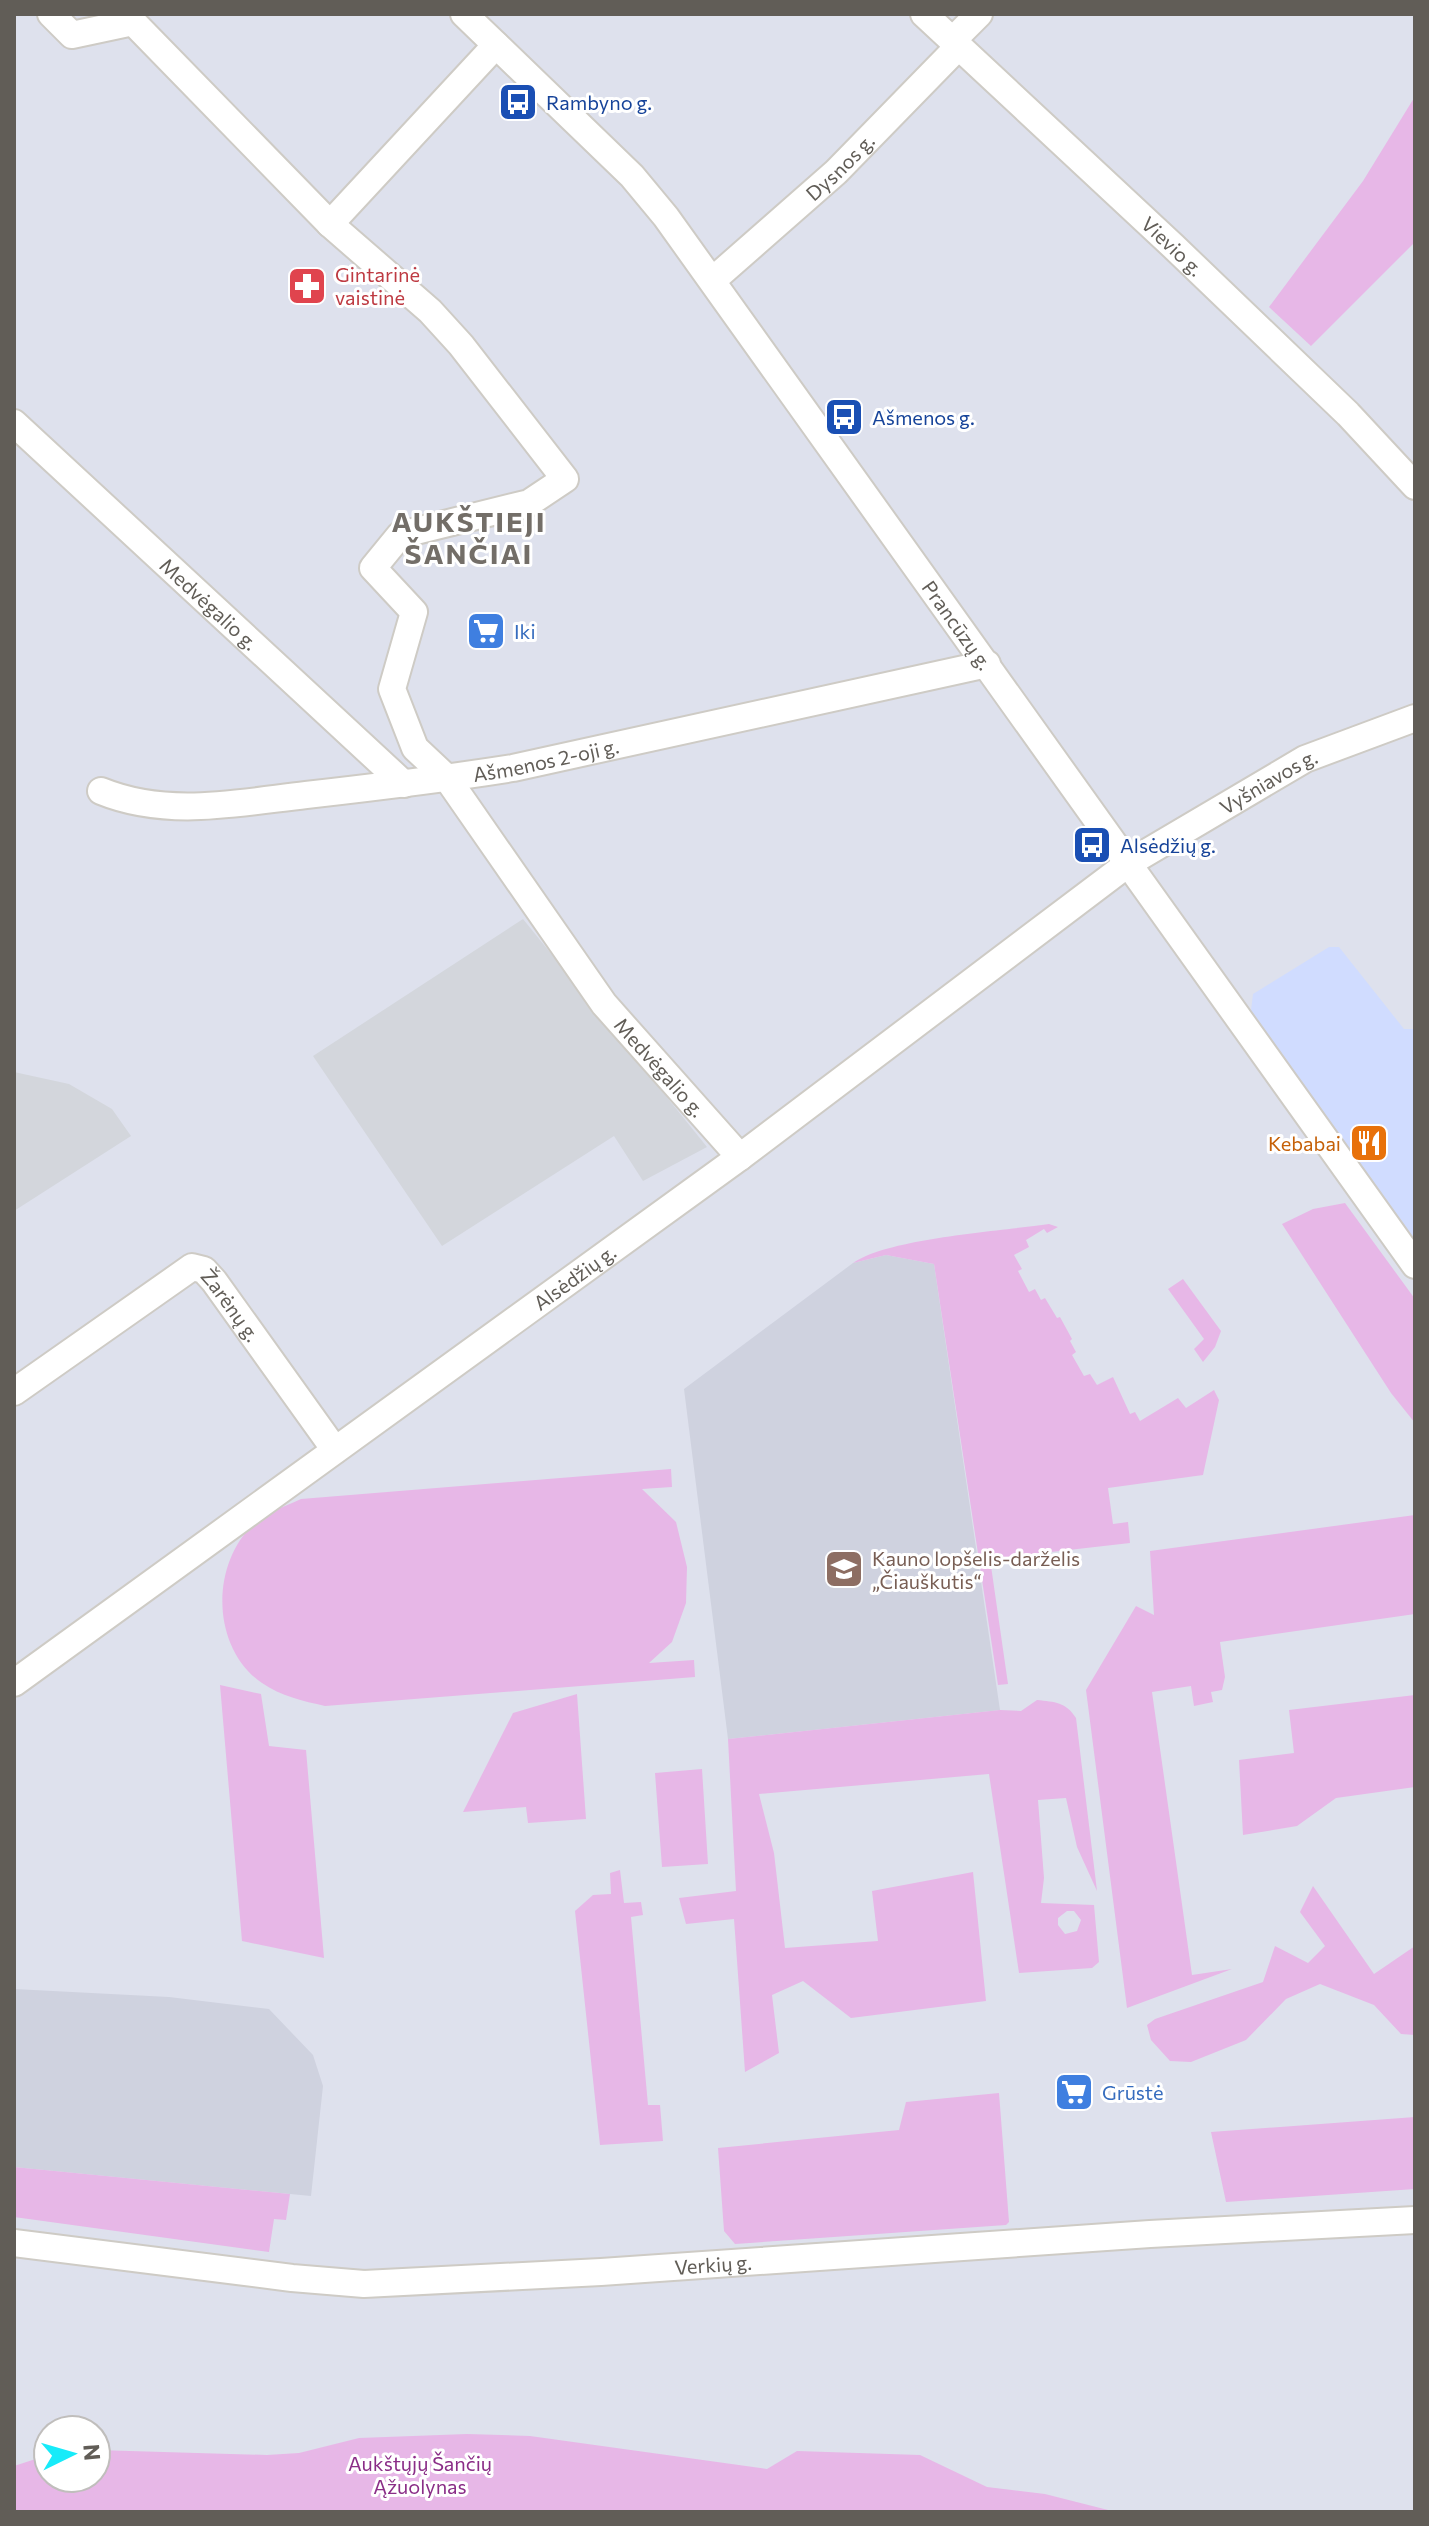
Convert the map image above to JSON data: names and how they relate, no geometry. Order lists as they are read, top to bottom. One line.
{"streets":{"street":["Dysnos g.","Vievio g.","Medvėgalio g.","Prancūzų g.","Ašmenos 2-oji g.","Vyšniavos g.","Alsėdžių g.","Žarėnų g.","Verkių g."]},"crossings":[["Dysnos g.","Vievio g."],["Dysnos g.","Prancūzų g."],["Medvėgalio g.","Ašmenos 2-oji g."],["Medvėgalio g.","Alsėdžių g."],["Prancūzų g.","Ašmenos 2-oji g."],["Prancūzų g.","Vyšniavos g."],["Prancūzų g.","Alsėdžių g."],["Vyšniavos g.","Alsėdžių g."],["Alsėdžių g.","Žarėnų g."]],"districts":["AUKŠTIEJI ŠANČIAI"],"parks":["Aukštųjų Šančių Ąžuolynas"],"places":{"bus stop":["Rambyno g.","Ašmenos g.","Alsėdžių g."],"pharmacy":["Gintarinė vaistinė"],"supermarket":["Iki","Grūstė"],"restaurant":["Kebabai"],"school or university":["Kauno lopšelis-darželis „Čiauškutis“"]},"north":"right"}
